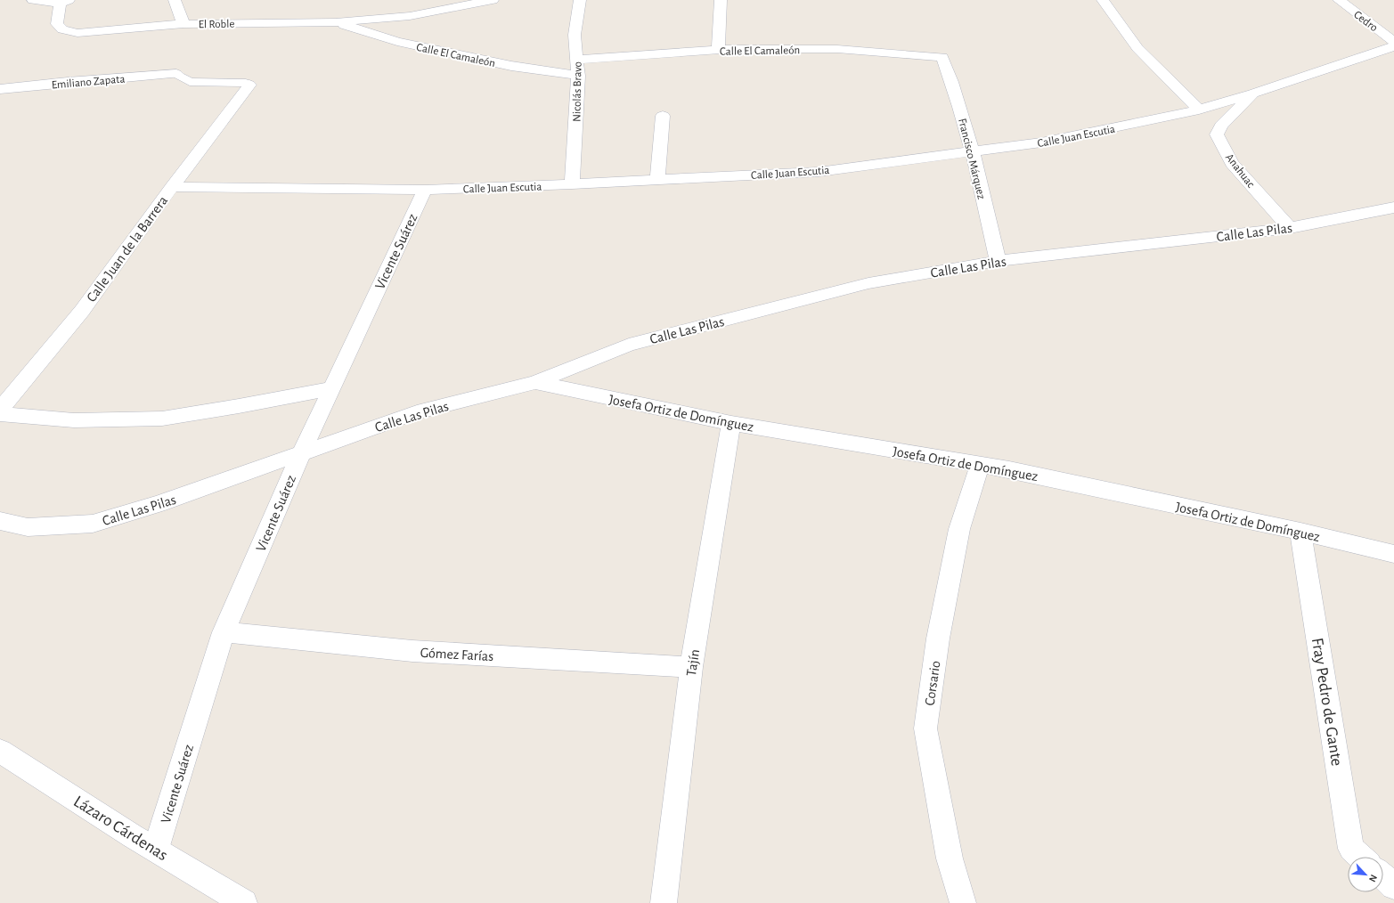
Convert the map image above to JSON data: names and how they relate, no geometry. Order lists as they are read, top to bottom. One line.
{"streets":{"street":["Cedro","El Roble","Calle El Camaleón","Emiliano Zapata","Nicolás Bravo","Calle Juan Escutia","Francisco Márquez","Anahuac","Calle Las Pilas","Calle Juan de la Barrera","Vicente Suárez","Josefa Ortiz de Domínguez","Gómez Farías","Tajín","Corsario","Fray Pedro de Gante","Lázaro Cárdenas"]},"crossings":[["El Roble","Calle El Camaleón"],["Calle El Camaleón","Nicolás Bravo"],["Calle El Camaleón","Francisco Márquez"],["Nicolás Bravo","Calle Juan Escutia"],["Calle Juan Escutia","Francisco Márquez"],["Calle Juan Escutia","Anahuac"],["Calle Juan Escutia","Calle Juan de la Barrera"],["Calle Juan Escutia","Vicente Suárez"],["Francisco Márquez","Calle Las Pilas"],["Anahuac","Calle Las Pilas"],["Calle Las Pilas","Vicente Suárez"],["Calle Las Pilas","Josefa Ortiz de Domínguez"],["Vicente Suárez","Gómez Farías"],["Vicente Suárez","Lázaro Cárdenas"],["Josefa Ortiz de Domínguez","Tajín"],["Josefa Ortiz de Domínguez","Corsario"],["Josefa Ortiz de Domínguez","Fray Pedro de Gante"],["Gómez Farías","Tajín"]],"north":"bottom right"}
